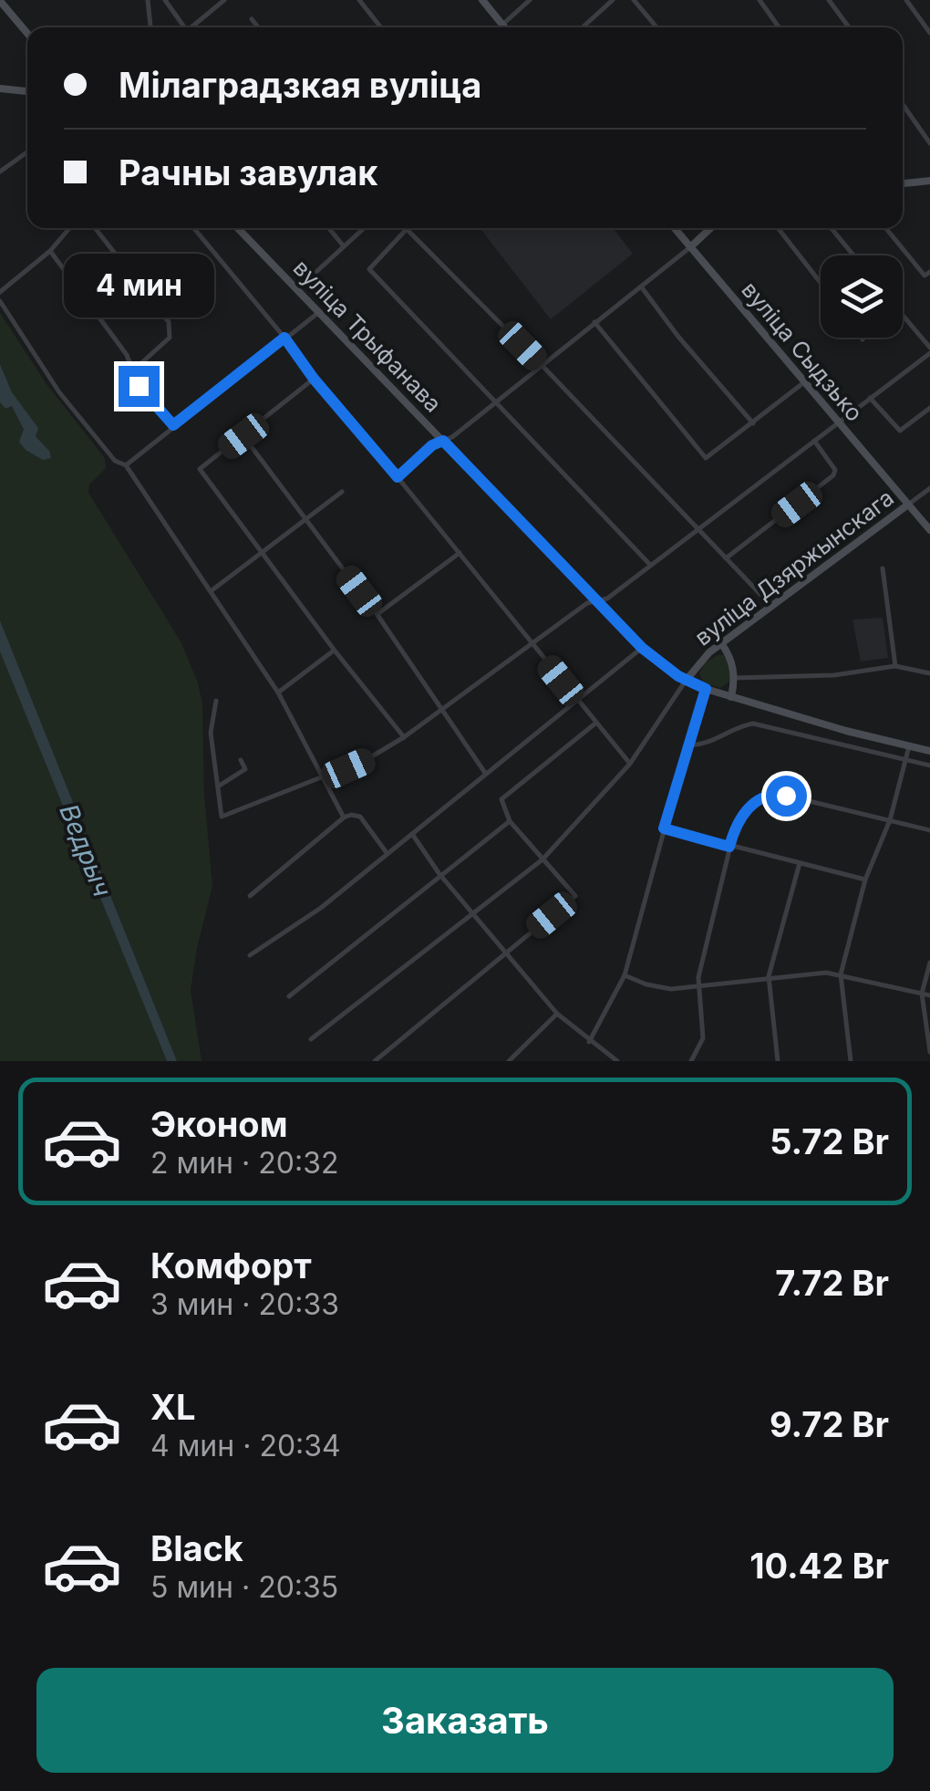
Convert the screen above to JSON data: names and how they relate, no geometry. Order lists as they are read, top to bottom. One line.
{"streets":{"street":["вуліца Трыфанава","вуліца Сыдзько","вуліца Дзяржынскага"]},"crossings":[["вуліца Трыфанава","вуліца Дзяржынскага"],["вуліца Сыдзько","вуліца Дзяржынскага"]],"water":["Ведрыч"],"page":{"banner":["Мілаградзкая вуліца","Рачны завулак"],"bubble":"4 мин","list":[{"name":"Эконом","note":"2 мин · 20:32","value":"5.72 Br"},{"name":"Комфорт","note":"3 мин · 20:33","value":"7.72 Br"},{"name":"XL","note":"4 мин · 20:34","value":"9.72 Br"},{"name":"Black","note":"5 мин · 20:35","value":"10.42 Br"}],"buttons":"Заказать"}}
